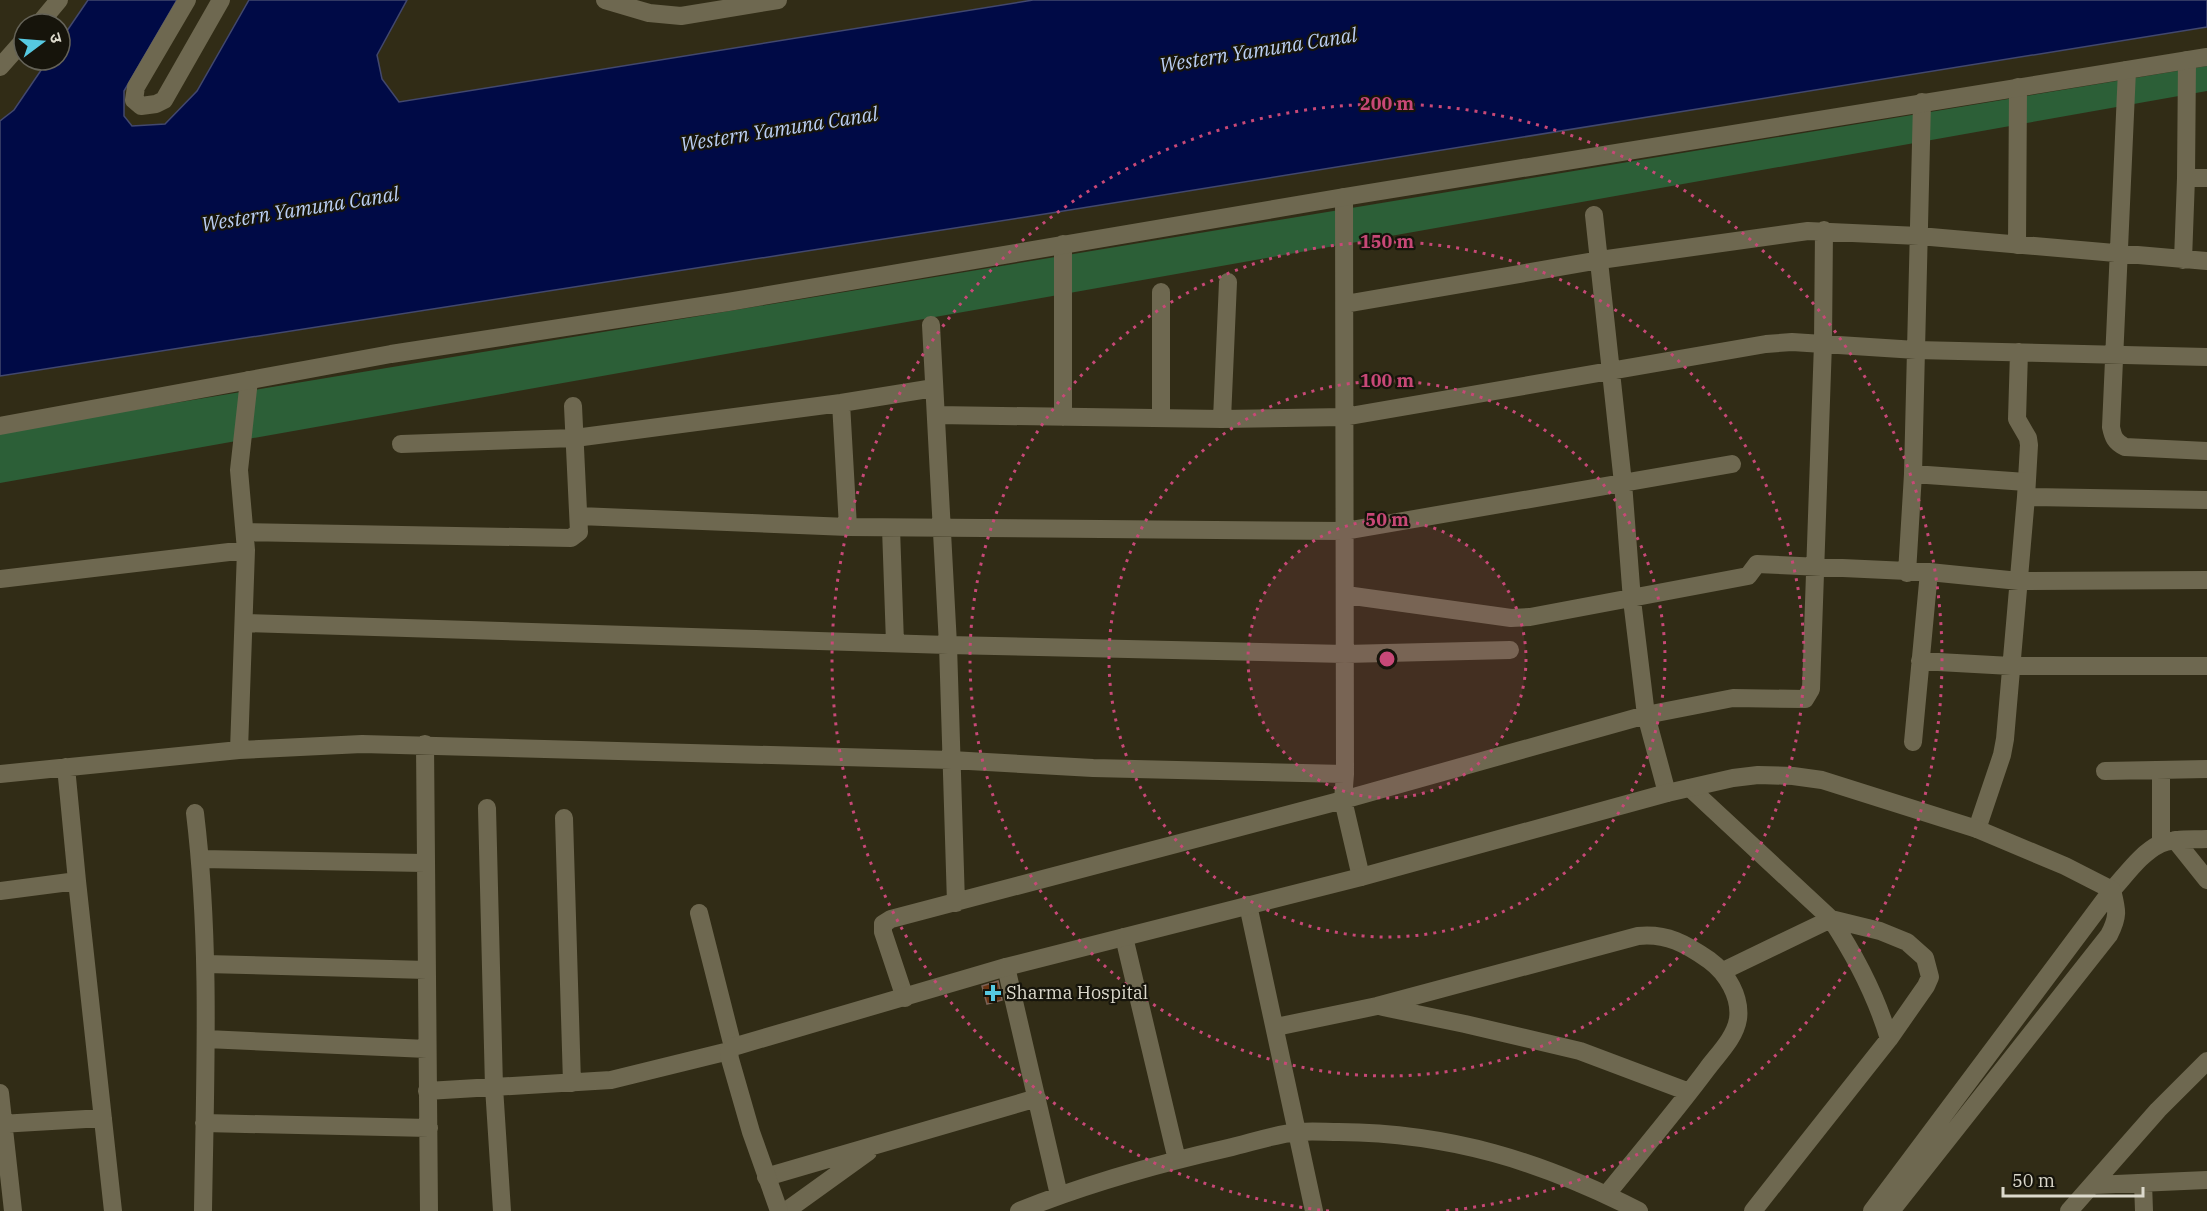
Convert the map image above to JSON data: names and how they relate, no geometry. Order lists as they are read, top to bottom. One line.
{"water":["Western Yamuna Canal"],"places":{"health":["Sharma Hospital"]},"scale_bar":"50 m","north":"right","rings":["200 m","150 m","100 m","50 m"]}
